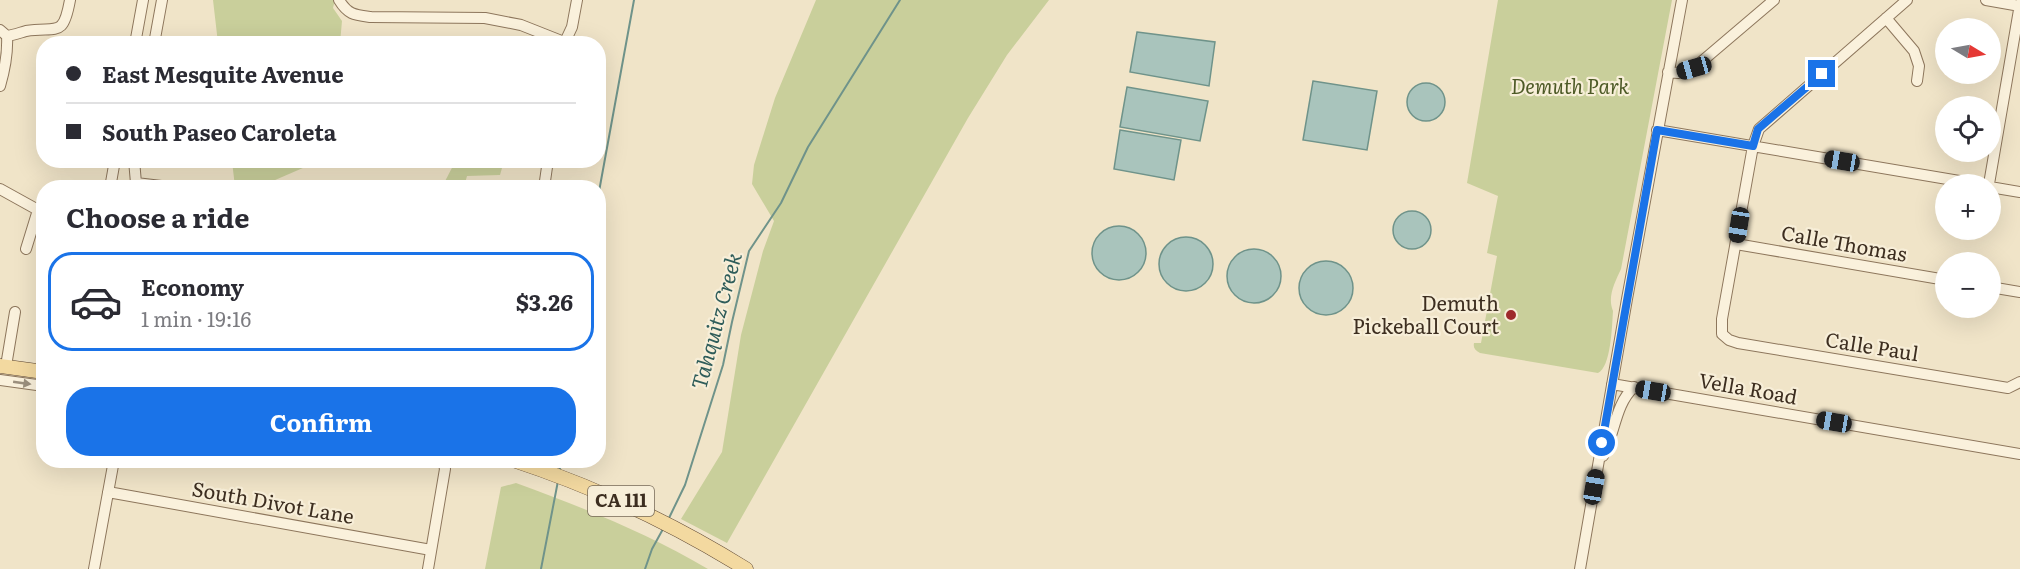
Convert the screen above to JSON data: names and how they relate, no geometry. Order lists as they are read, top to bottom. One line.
{"streets":{"main road":["CA 111"],"street":["Calle Thomas","Calle Paul","Vella Road","South Divot Lane"]},"crossings":[["Calle Thomas","Calle Paul"]],"water":["Tahquitz Creek"],"parks":["Demuth Park"],"places":["Demuth Pickeball Court"],"north":"right","page":{"map_buttons":["+","−"],"banner":["East Mesquite Avenue","South Paseo Caroleta"],"heading":"Choose a ride","list":[{"name":"Economy","note":"1 min · 19:16","value":"$3.26"}],"buttons":"Confirm"}}
